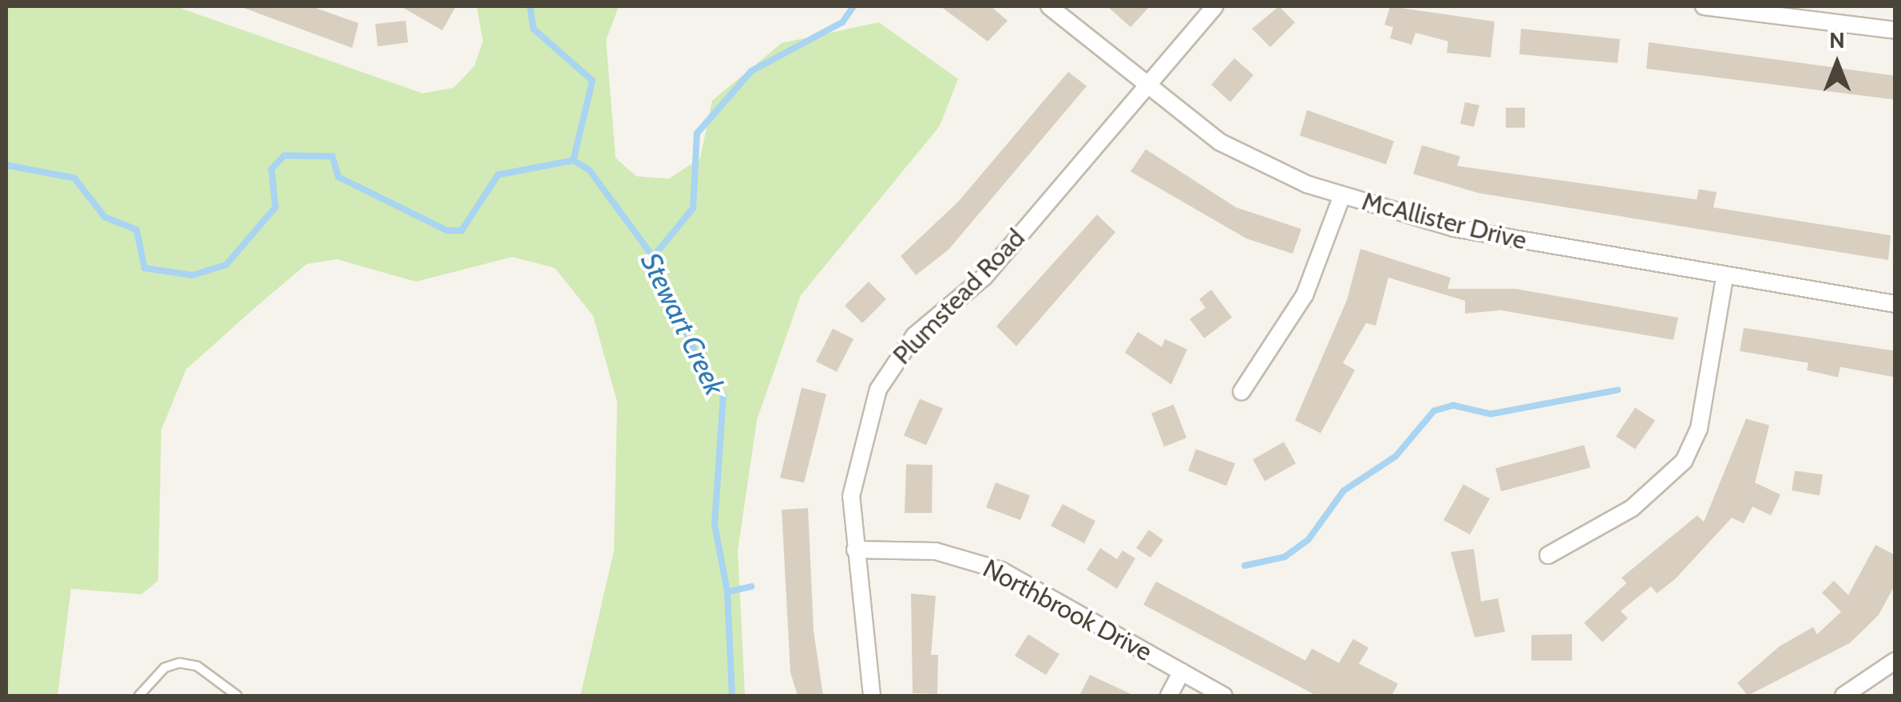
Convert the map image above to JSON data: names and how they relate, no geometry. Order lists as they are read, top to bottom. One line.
{"streets":{"street":["McAllister Drive","Plumstead Road","Northbrook Drive"]},"crossings":[["McAllister Drive","Plumstead Road"],["Plumstead Road","Northbrook Drive"]],"water":["Stewart Creek"],"north":"top"}
